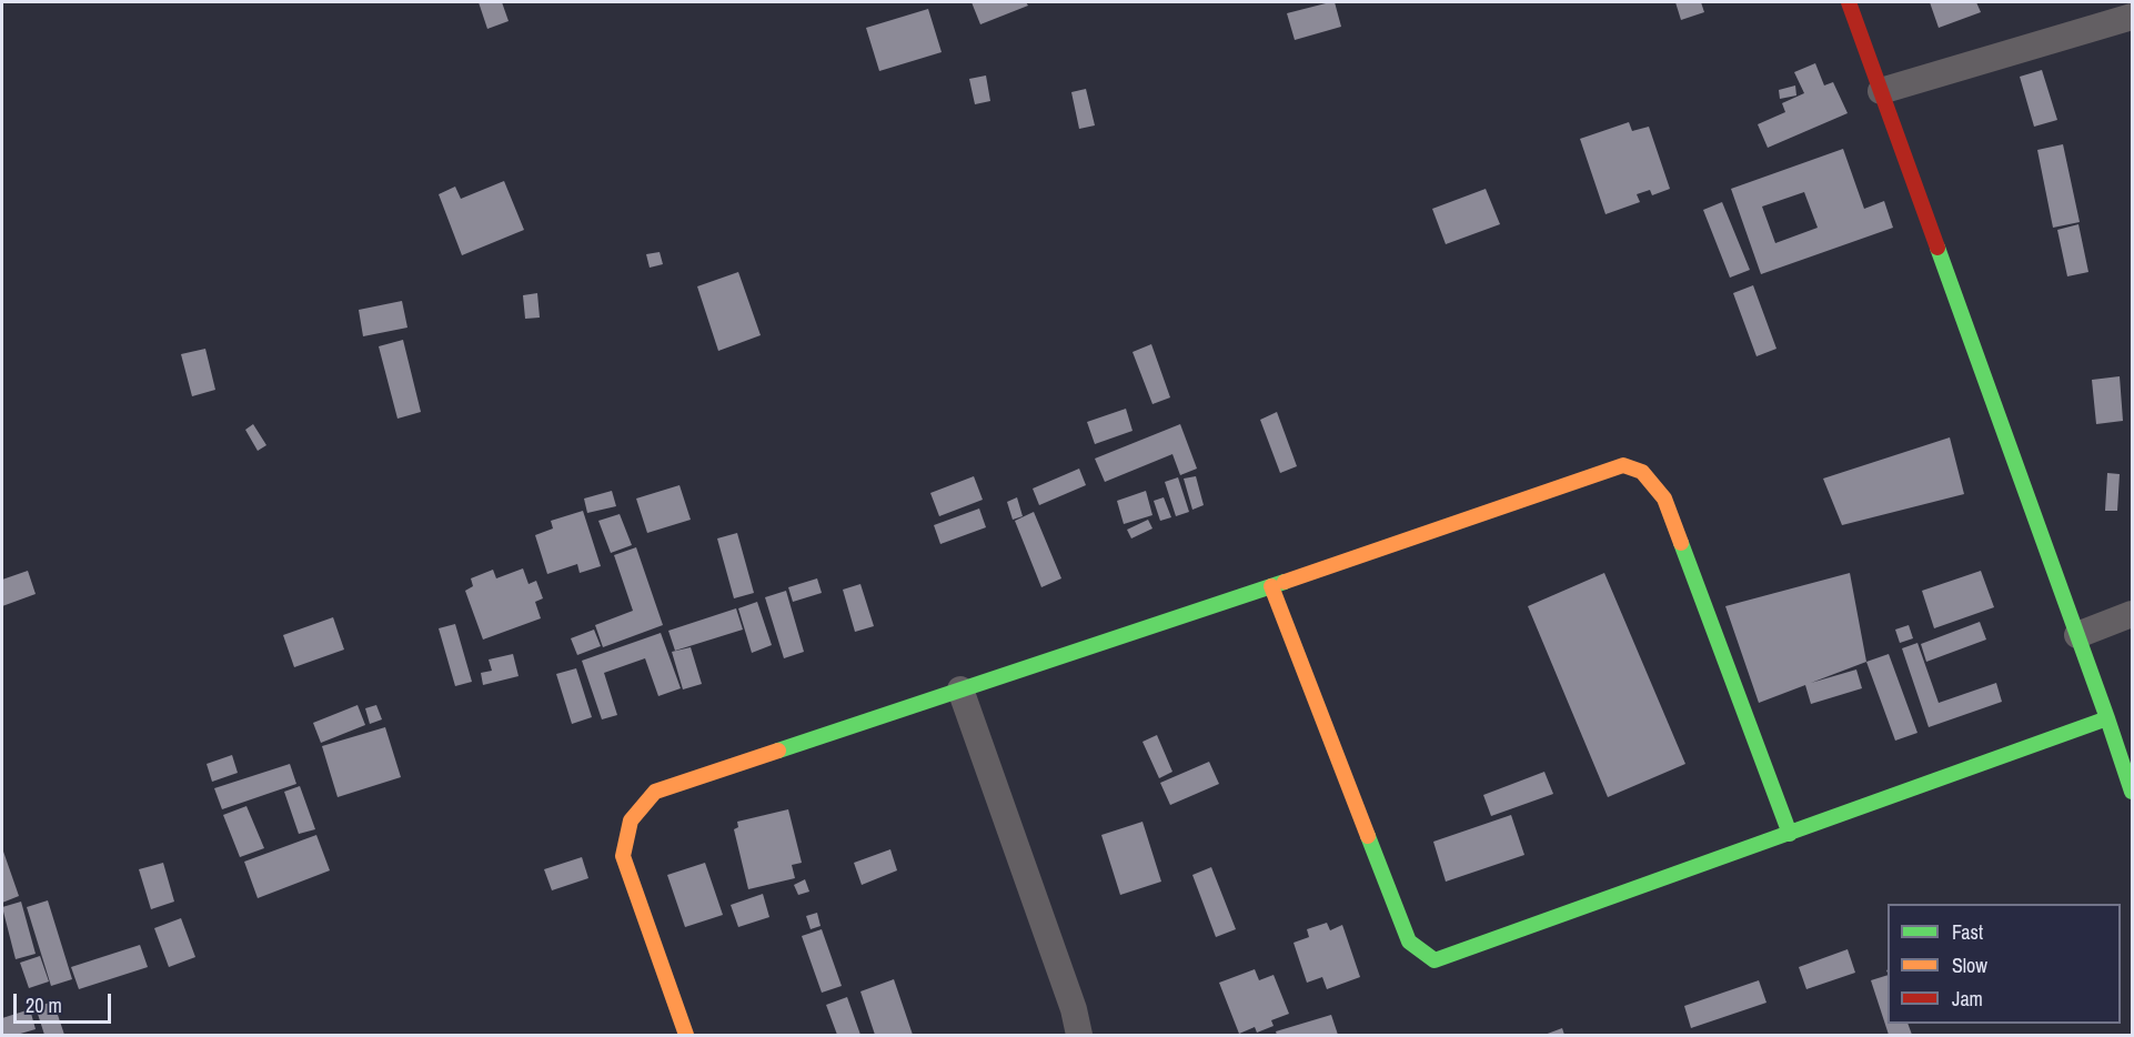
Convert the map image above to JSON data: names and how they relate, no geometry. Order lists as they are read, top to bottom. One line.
{"legend":["Fast","Slow","Jam"],"scale_bar":"20 m"}
